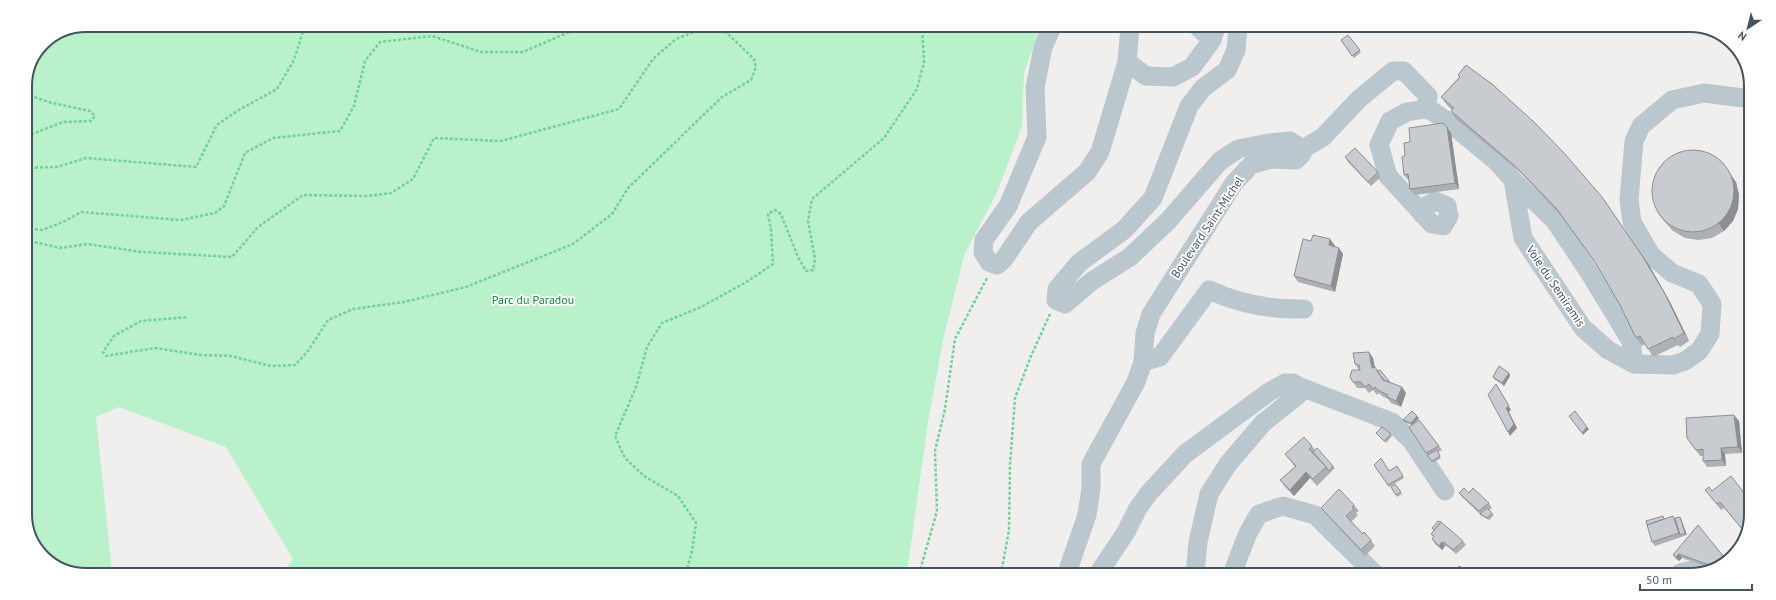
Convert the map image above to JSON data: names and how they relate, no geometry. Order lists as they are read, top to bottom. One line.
{"streets":{"street":["Boulevard Saint-Michel","Voie du Semiramis"]},"parks":["Parc du Paradou"],"scale_bar":"50 m","north":"bottom left"}
